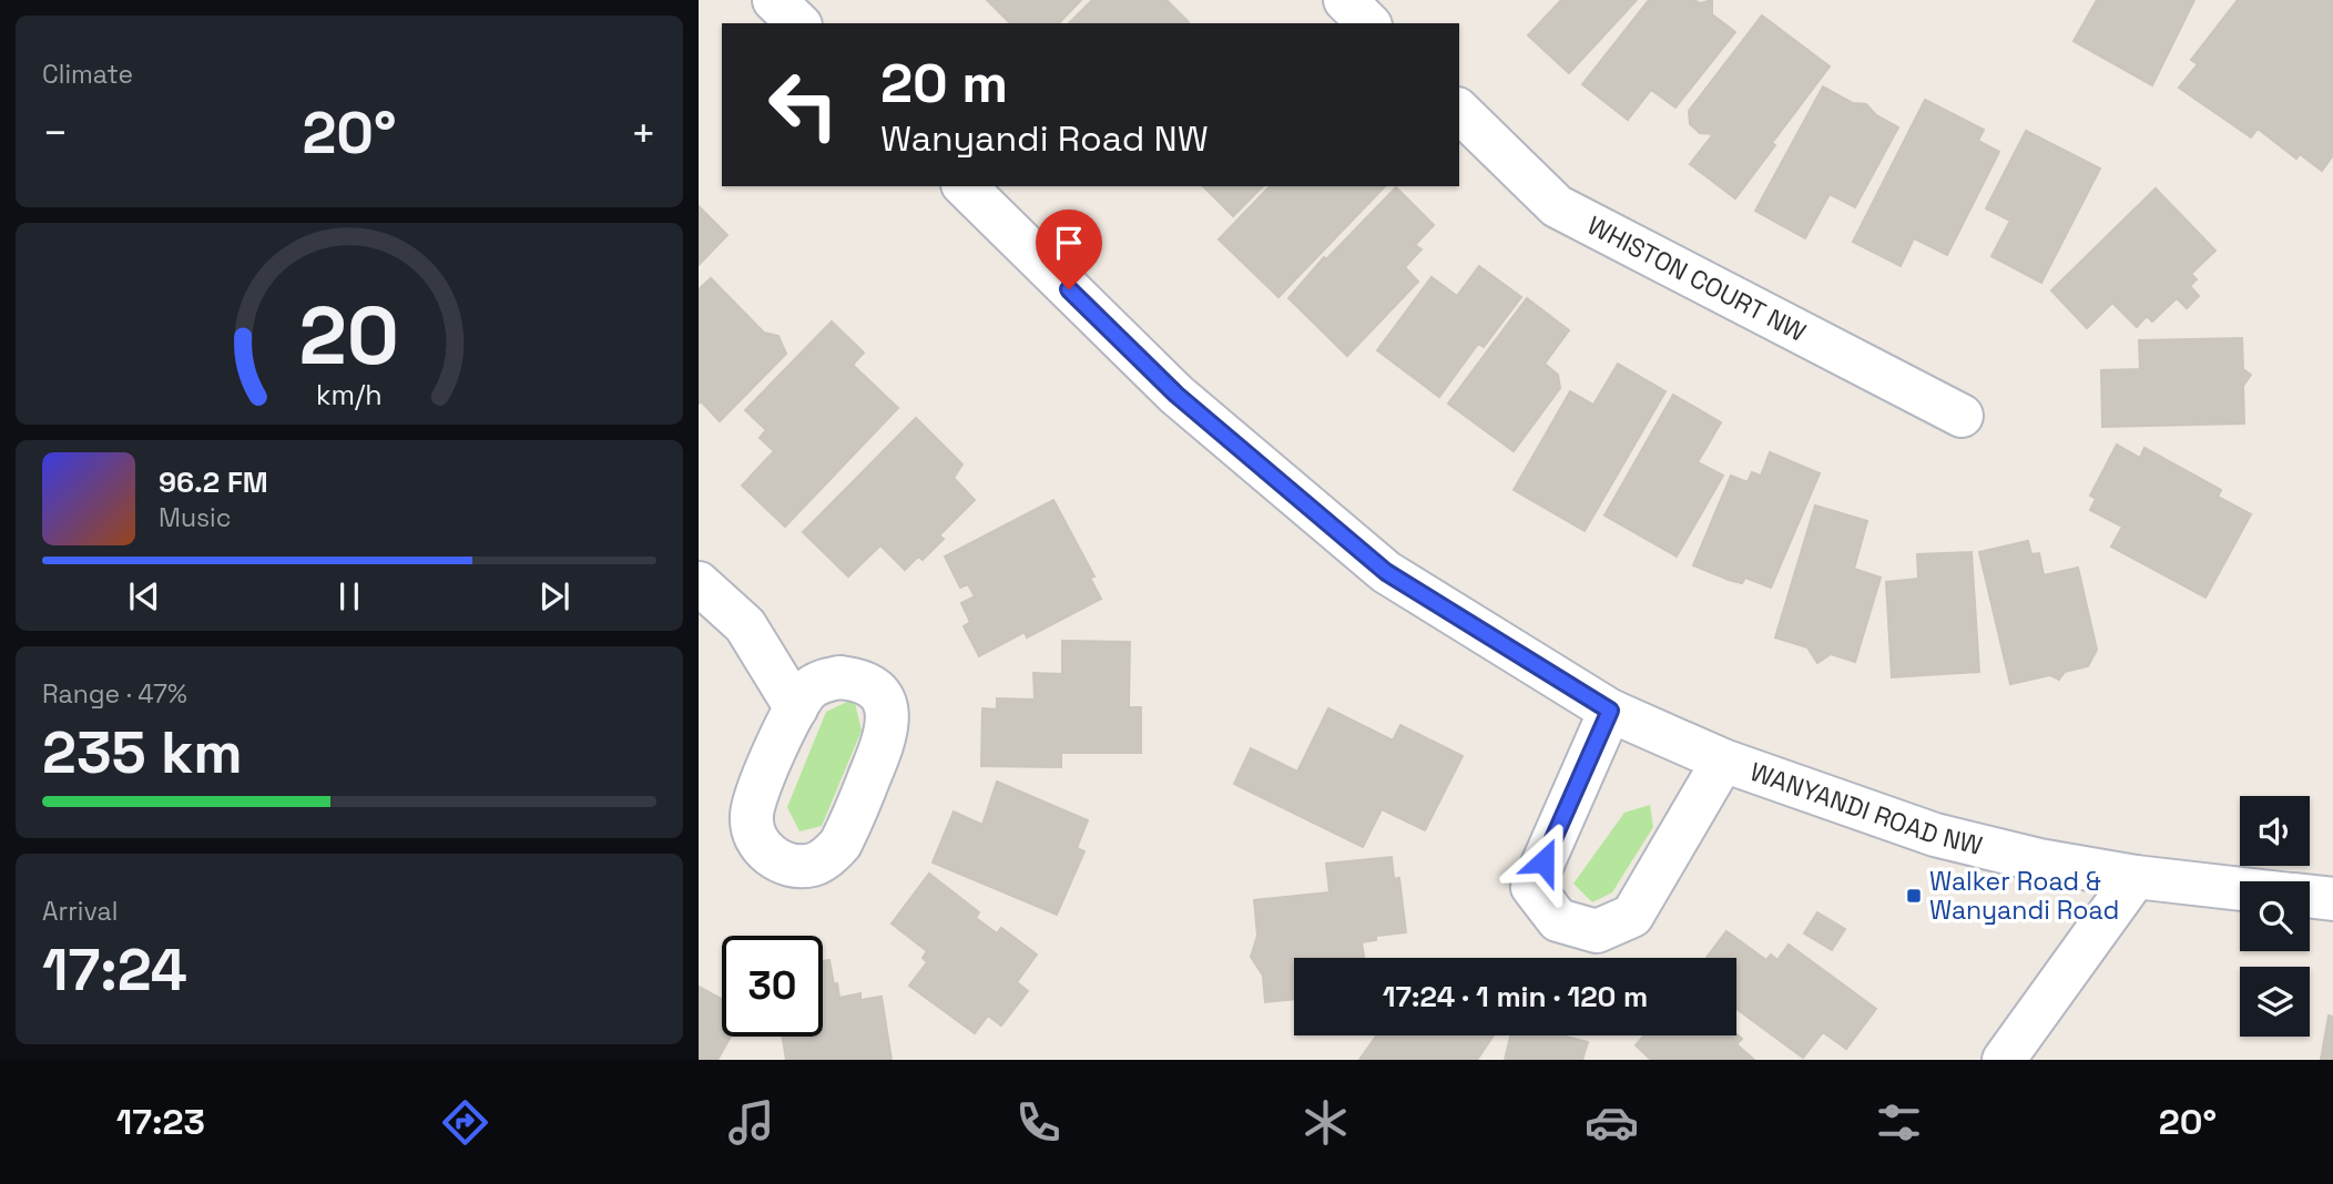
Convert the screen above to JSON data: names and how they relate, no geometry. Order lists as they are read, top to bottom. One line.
{"streets":{"street":["WHISTON COURT NW","WANYANDI ROAD NW"]},"places":{"transit":["Walker Road & Wanyandi Road"]},"page":{"tile":["Climate",["Range · 47%","235 km"],["Arrival","17:24"]],"turn":["20 m","Wanyandi Road NW"],"heat":["−","20°","+"],"song":["96.2 FM","Music"],"limit":"30","trip":"17:24 · 1 min · 120 m","tabs":["17:23","20°"],"gauge":["20","km/h"]}}
